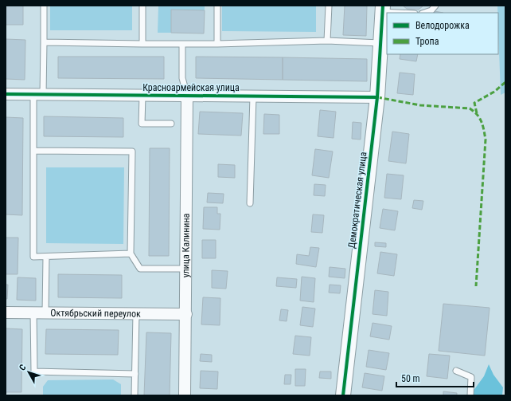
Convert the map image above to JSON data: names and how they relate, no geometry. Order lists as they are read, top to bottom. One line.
{"streets":{"street":["Красноармейская улица","Демократическая улица","улица Калинина","Октябрьский переулок"]},"crossings":[["Красноармейская улица","Демократическая улица"],["Красноармейская улица","улица Калинина"],["улица Калинина","Октябрьский переулок"]],"legend":["Велодорожка","Тропа"],"scale_bar":"50 m","north":"top left"}
